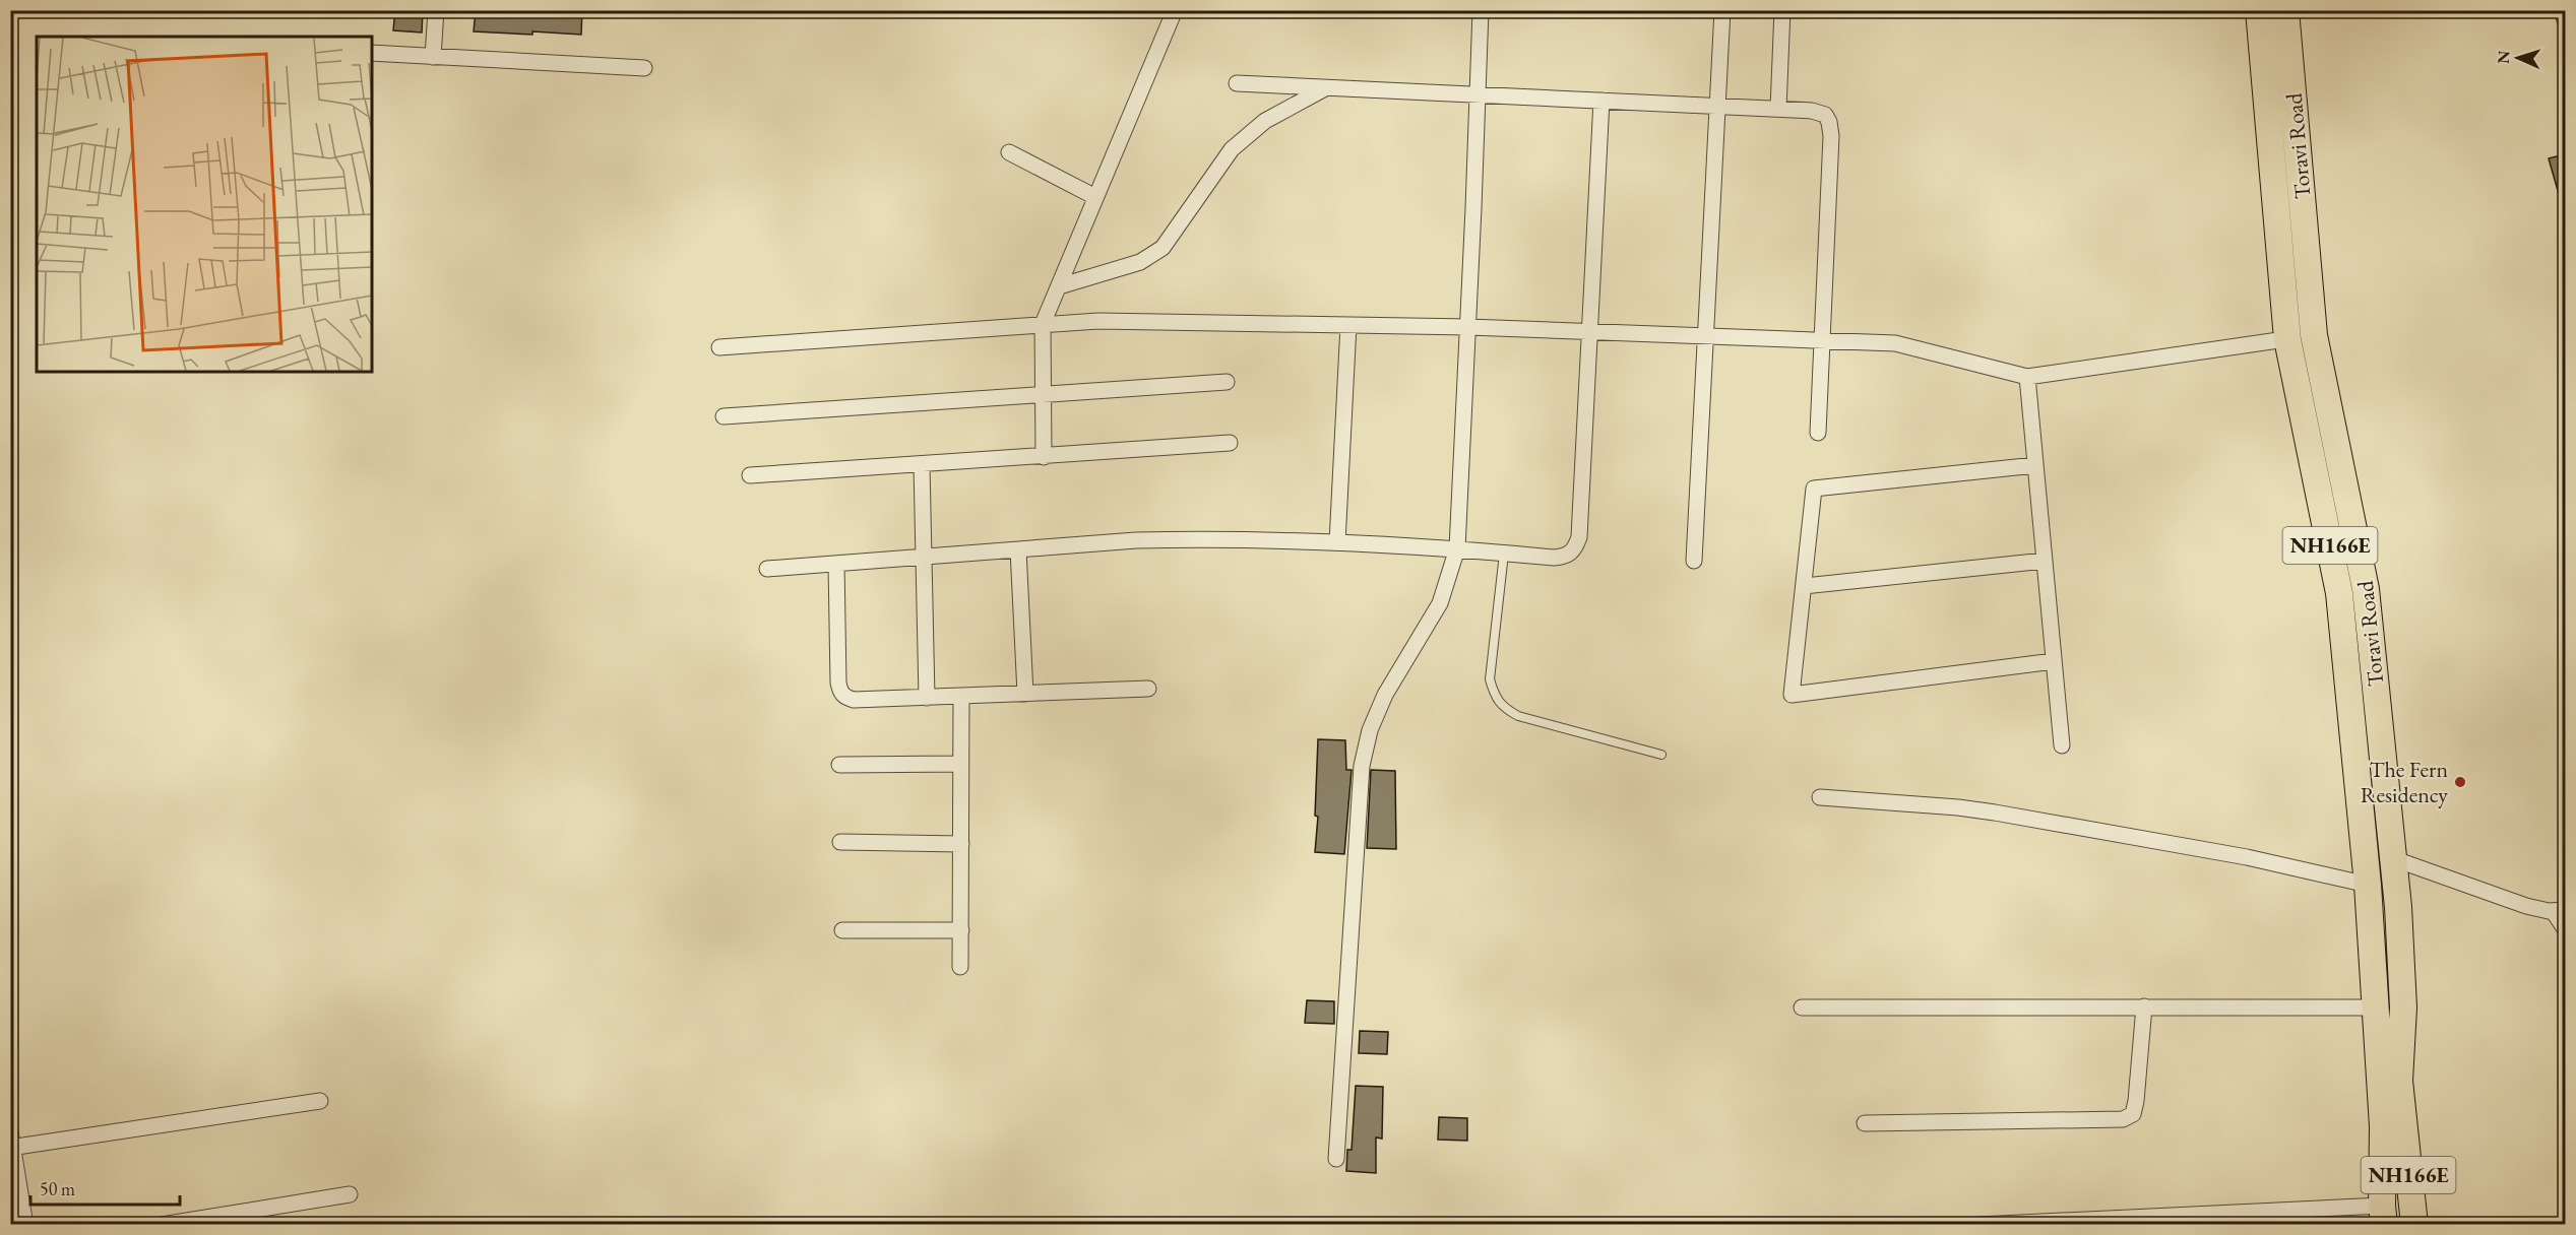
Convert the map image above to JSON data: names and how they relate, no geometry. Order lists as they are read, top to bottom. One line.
{"streets":{"highway":["Toravi Road","NH166E"]},"places":["The Fern Residency"],"scale_bar":"50 m","north":"left"}
